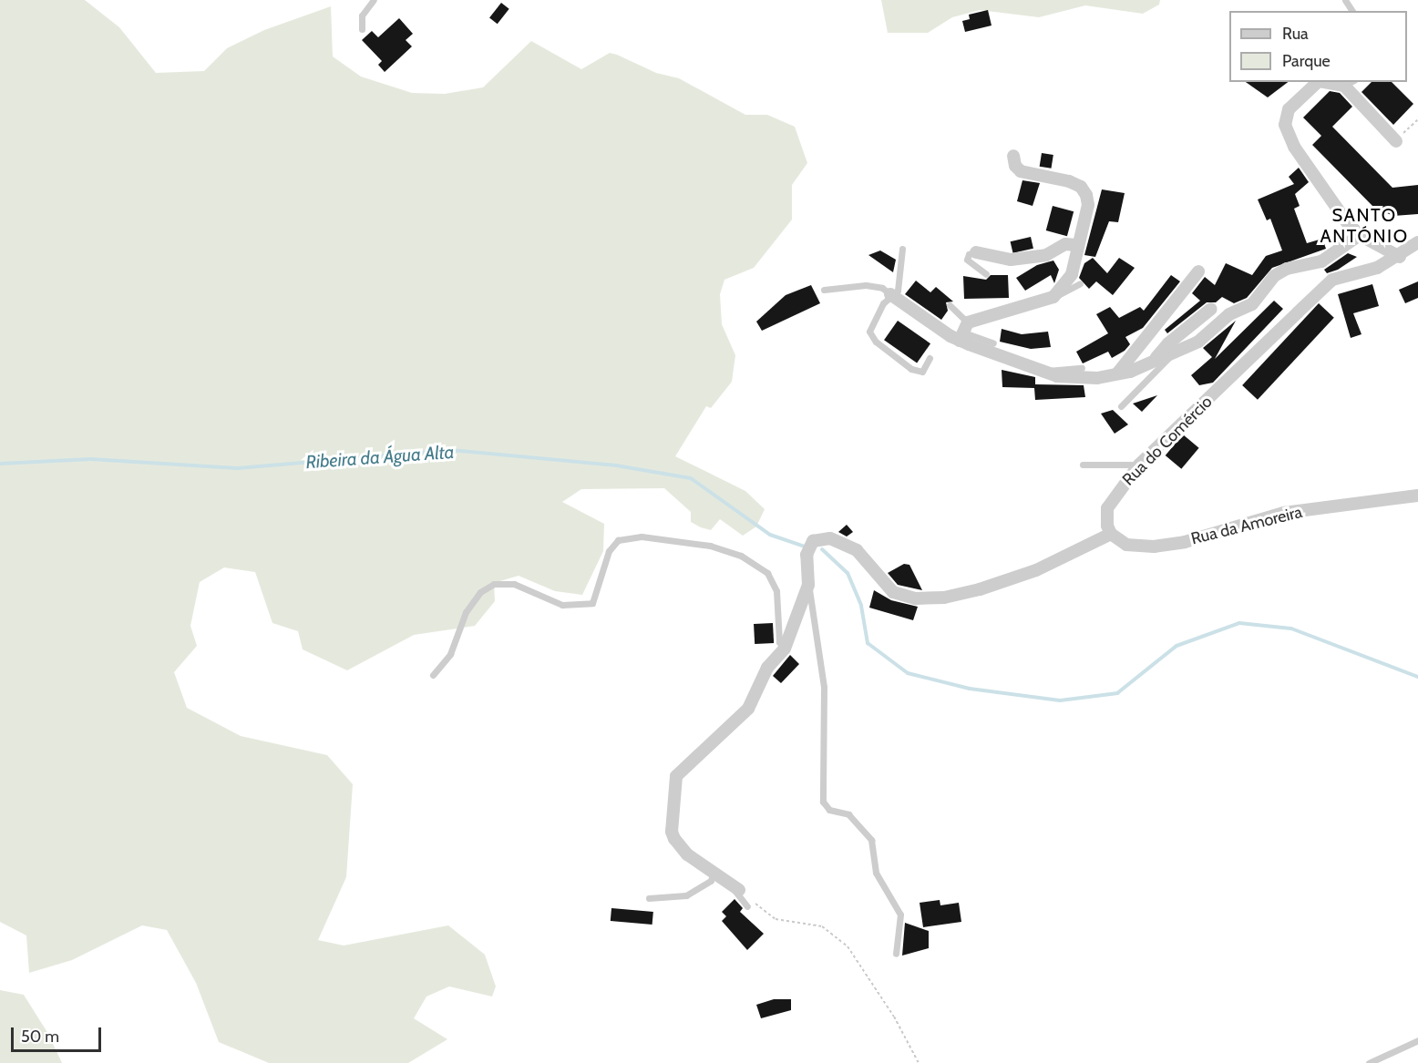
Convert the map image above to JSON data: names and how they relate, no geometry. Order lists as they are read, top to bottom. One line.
{"streets":{"street":["Rua do Comércio","Rua da Amoreira"]},"crossings":[["Rua do Comércio","Rua da Amoreira"]],"districts":["SANTO ANTÓNIO"],"water":["Ribeira da Água Alta"],"legend":["Rua","Parque"],"scale_bar":"50 m"}
